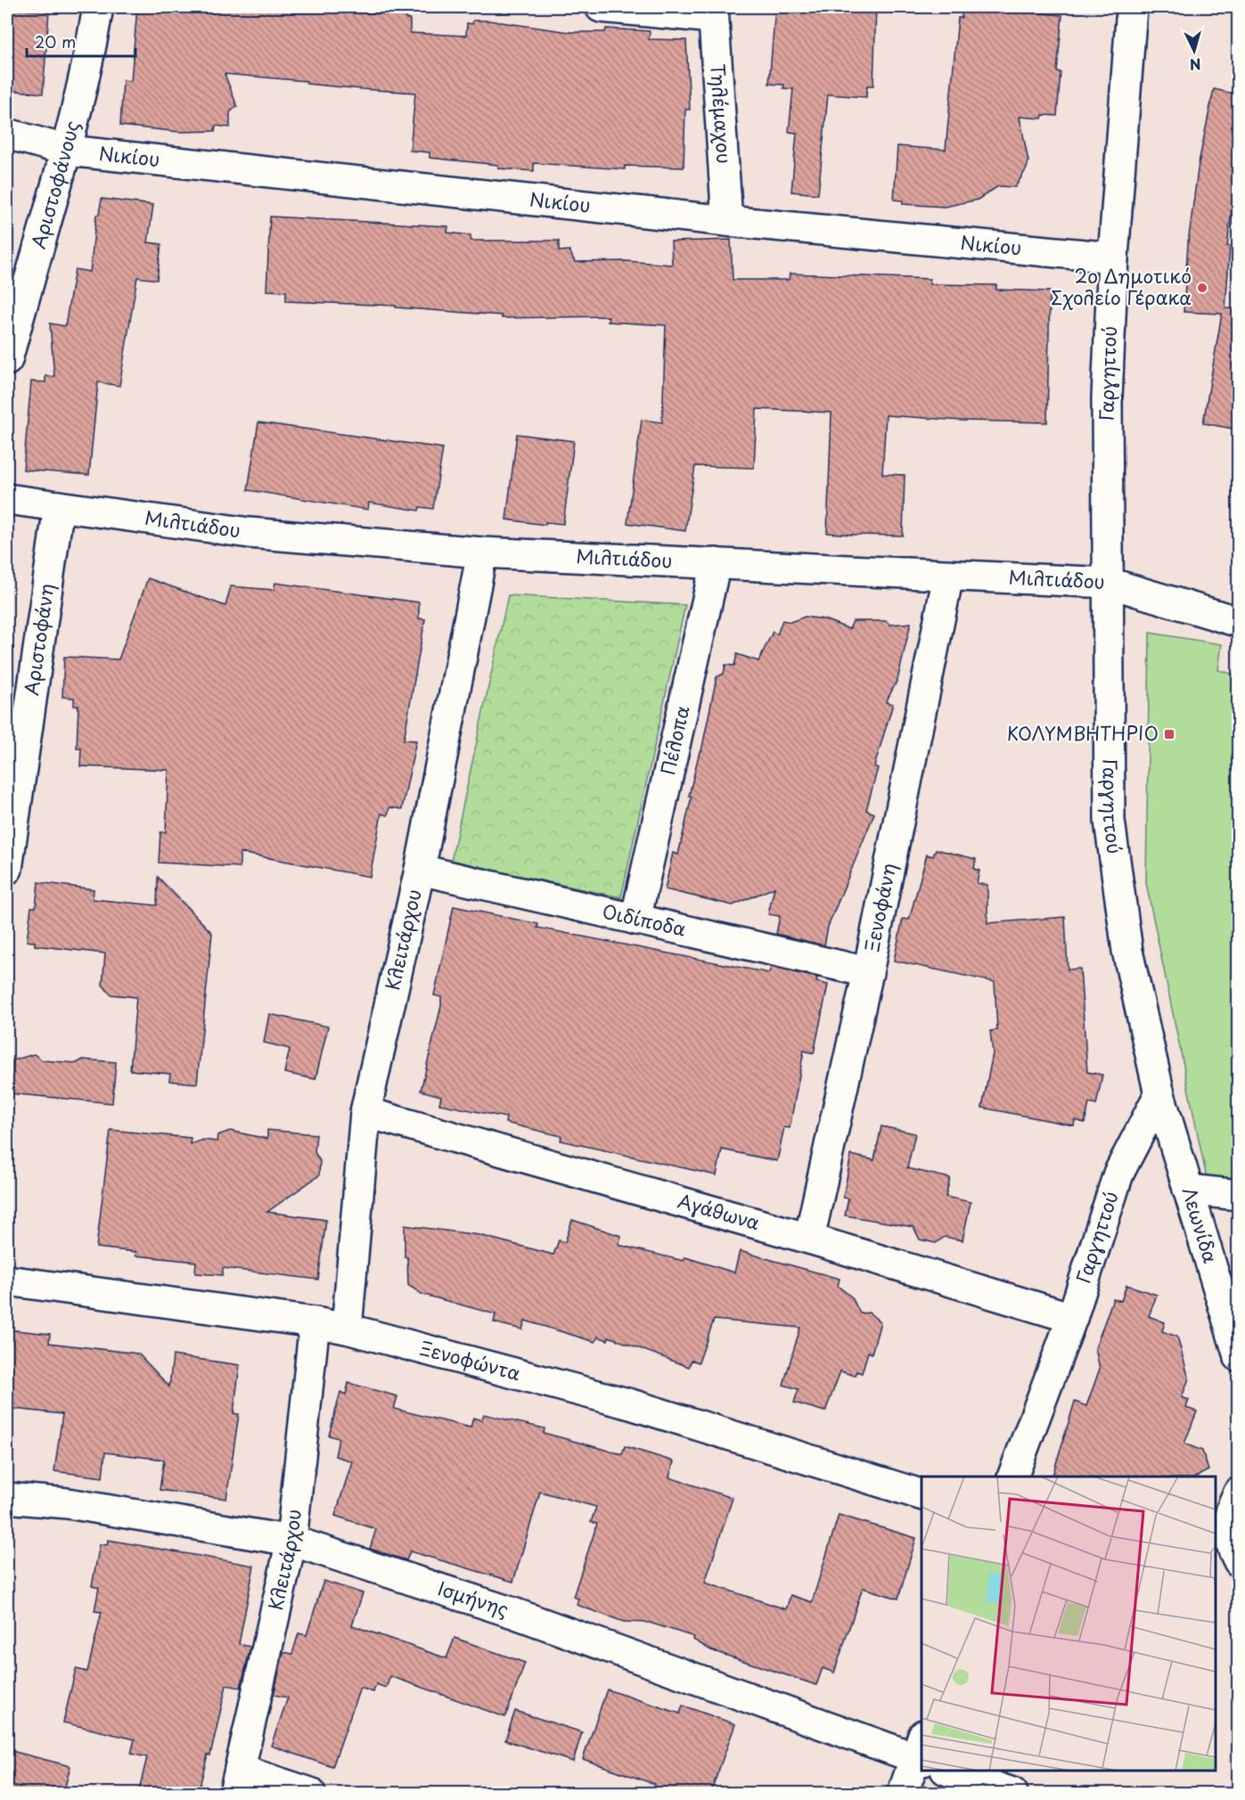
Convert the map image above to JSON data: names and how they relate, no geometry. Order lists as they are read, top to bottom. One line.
{"streets":{"street":["Τηλέμαχου","Νικίου","Αριστοφάνους","Γαργηττού","Μιλτιάδου","Αριστοφάνη","Πέλοπα","Ξενοφάνη","Οιδίποδα","Κλειτάρχου","Αγάθωνα","Λεωνίδα","Ξενοφώντα","Ισμήνης"]},"crossings":[["Τηλέμαχου","Νικίου"],["Νικίου","Αριστοφάνους"],["Νικίου","Γαργηττού"],["Γαργηττού","Μιλτιάδου"],["Γαργηττού","Αγάθωνα"],["Γαργηττού","Λεωνίδα"],["Μιλτιάδου","Αριστοφάνη"],["Μιλτιάδου","Πέλοπα"],["Μιλτιάδου","Ξενοφάνη"],["Μιλτιάδου","Κλειτάρχου"],["Πέλοπα","Οιδίποδα"],["Ξενοφάνη","Οιδίποδα"],["Ξενοφάνη","Αγάθωνα"],["Οιδίποδα","Κλειτάρχου"],["Κλειτάρχου","Αγάθωνα"],["Κλειτάρχου","Ξενοφώντα"],["Κλειτάρχου","Ισμήνης"]],"places":{"other":["2ο Δημοτικό Σχολείο Γέρακα"],"transit":["ΚΟΛΥΜΒΗΤΗΡΙΟ"]},"scale_bar":"20 m","north":"bottom"}
